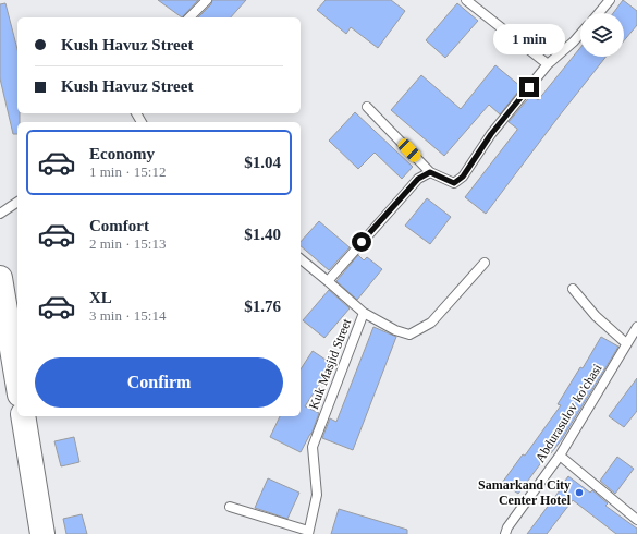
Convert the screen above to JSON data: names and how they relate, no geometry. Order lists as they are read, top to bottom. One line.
{"streets":{"lane":["Kuk Masjid Street","Abdurasulov ko'chasi"]},"places":["Samarkand City Center Hotel"],"page":{"banner":["Kush Havuz Street","Kush Havuz Street"],"bubble":"1 min","list":[{"name":"Economy","note":"1 min · 15:12","value":"$1.04"},{"name":"Comfort","note":"2 min · 15:13","value":"$1.40"},{"name":"XL","note":"3 min · 15:14","value":"$1.76"}],"buttons":"Confirm"}}
